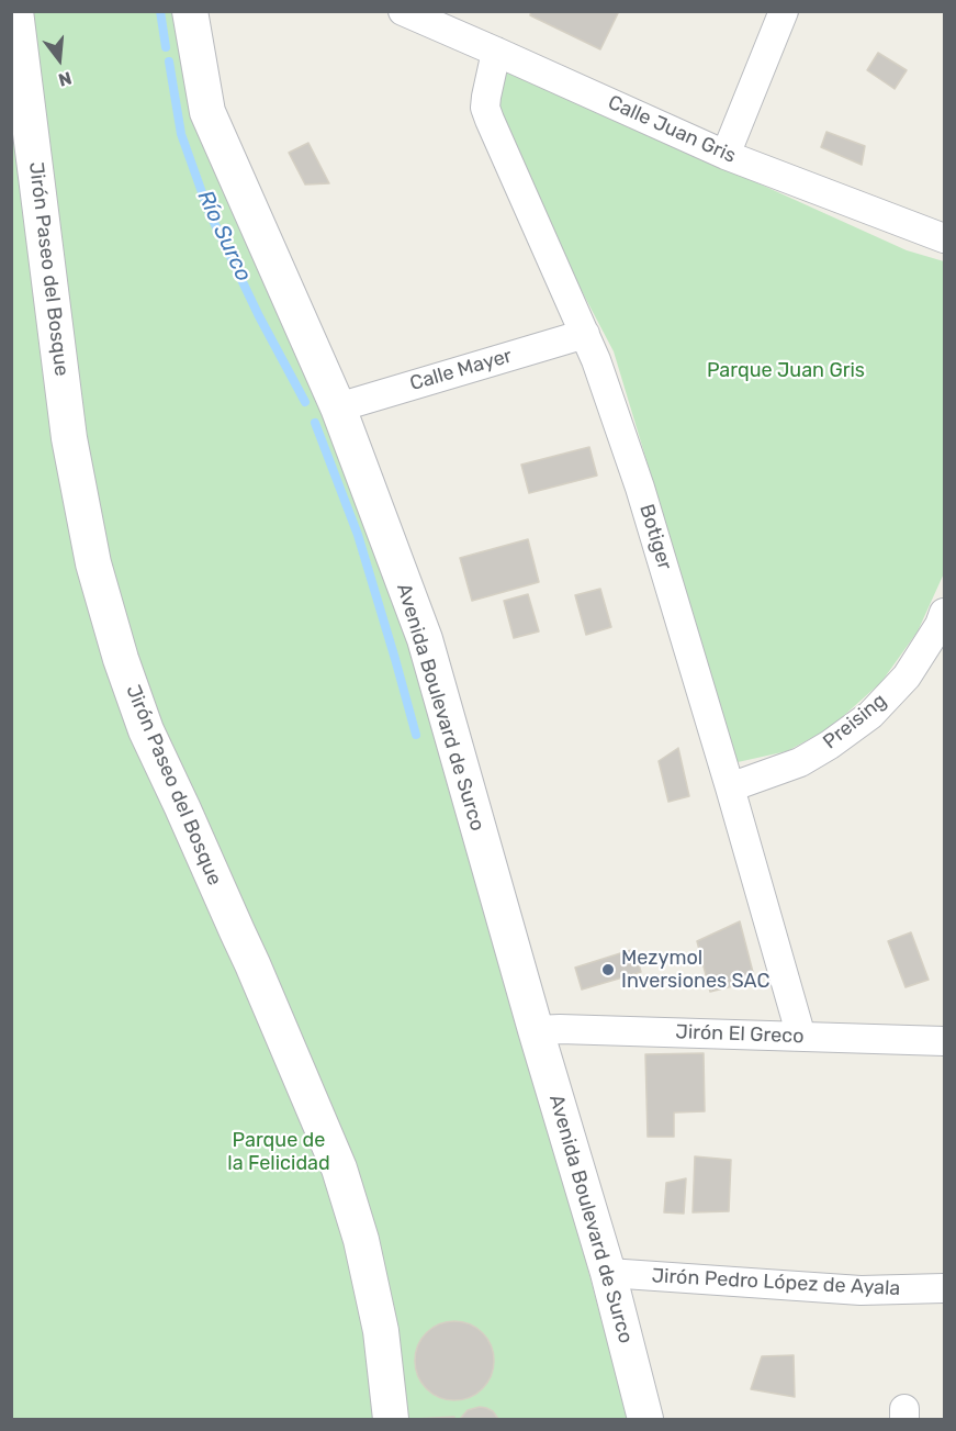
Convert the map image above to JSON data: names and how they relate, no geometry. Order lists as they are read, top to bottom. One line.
{"streets":{"street":["Calle Juan Gris","Jirón Paseo del Bosque","Calle Mayer","Botiger","Avenida Boulevard de Surco","Preising","Jirón El Greco","Jirón Pedro López de Ayala"]},"crossings":[["Calle Juan Gris","Botiger"],["Calle Mayer","Botiger"],["Calle Mayer","Avenida Boulevard de Surco"],["Botiger","Preising"],["Botiger","Jirón El Greco"],["Avenida Boulevard de Surco","Jirón El Greco"],["Avenida Boulevard de Surco","Jirón Pedro López de Ayala"]],"water":["Río Surco"],"parks":["Parque Juan Gris","Parque de la Felicidad"],"places":["Mezymol Inversiones SAC"],"north":"bottom"}
